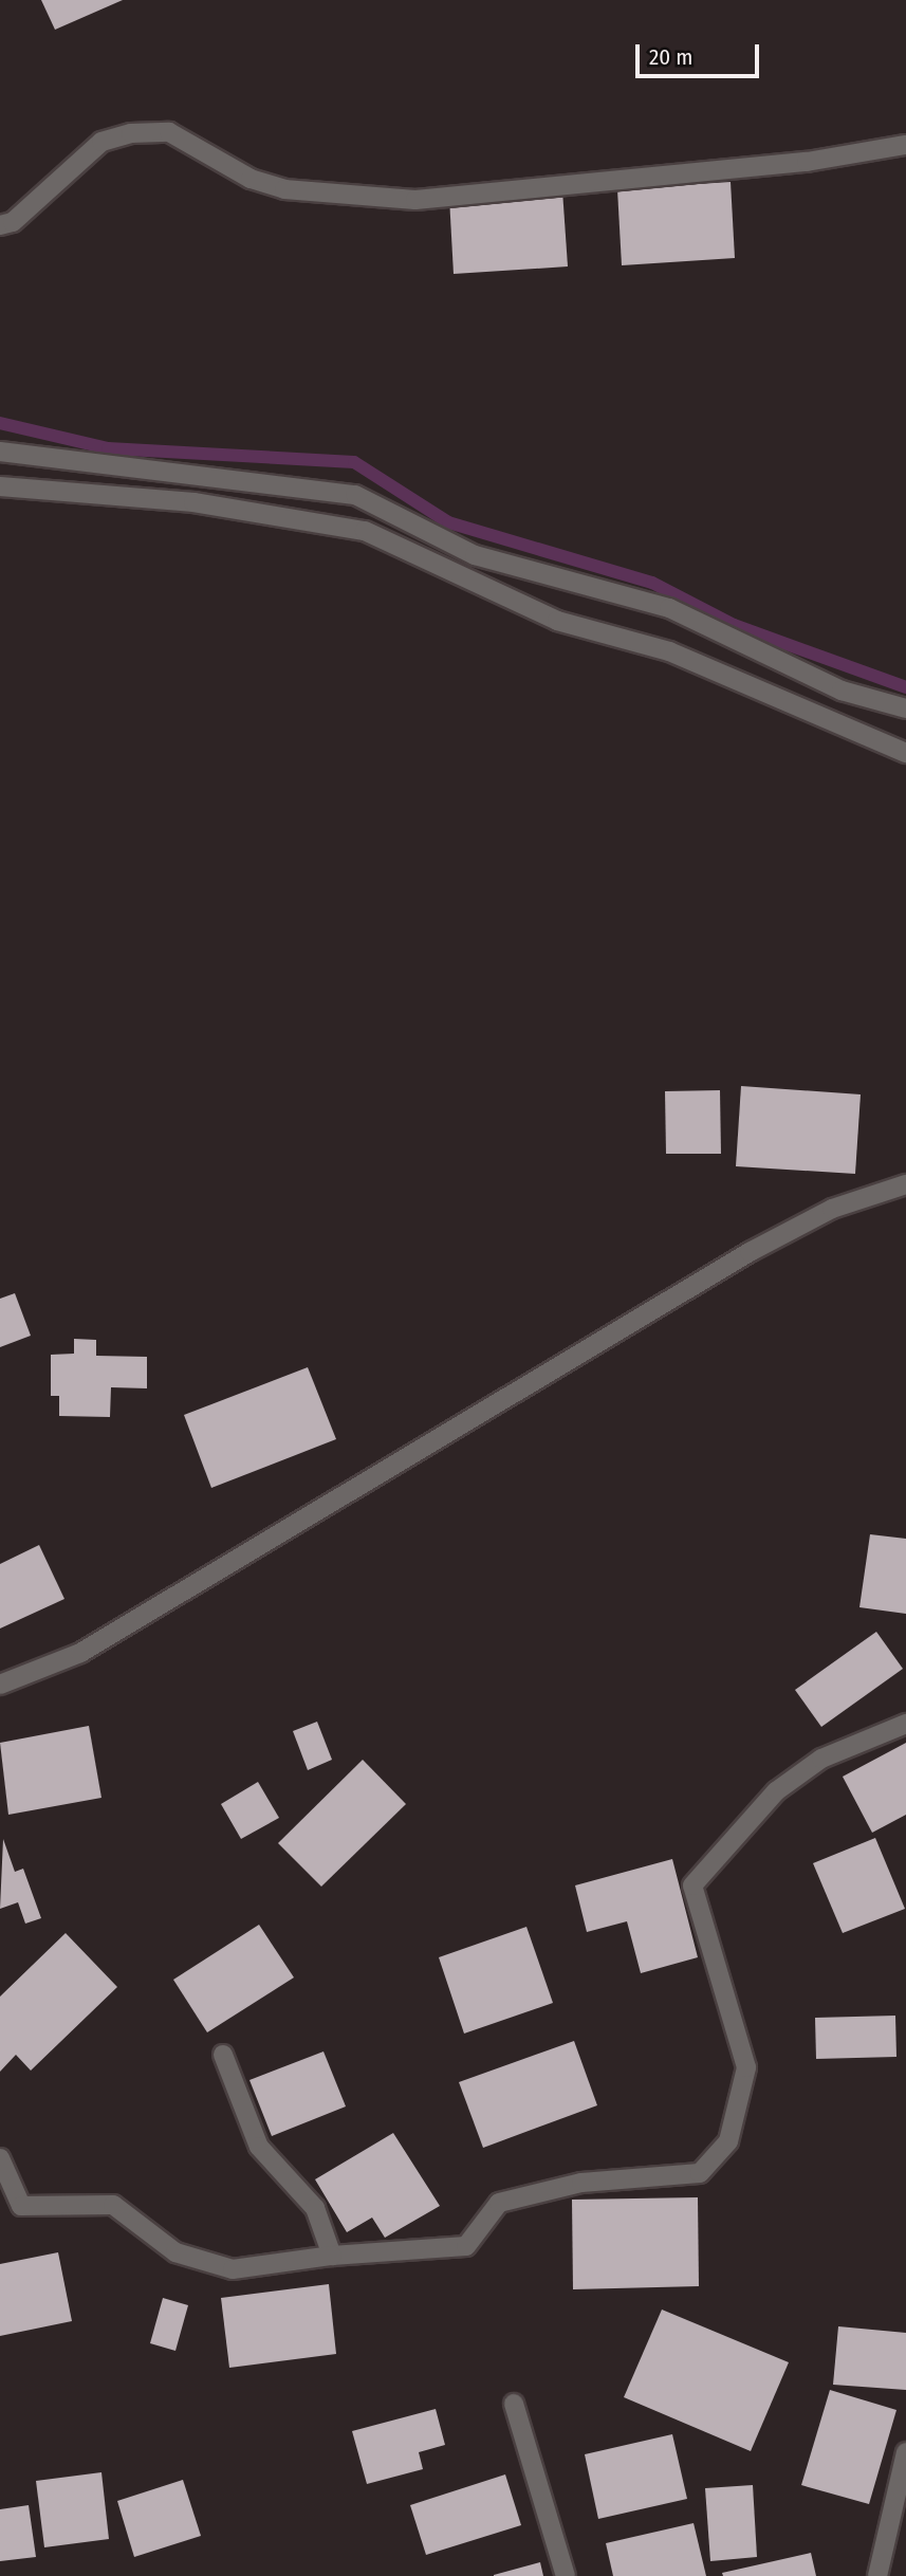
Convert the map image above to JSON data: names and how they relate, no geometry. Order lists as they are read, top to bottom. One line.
{"scale_bar":"20 m"}
